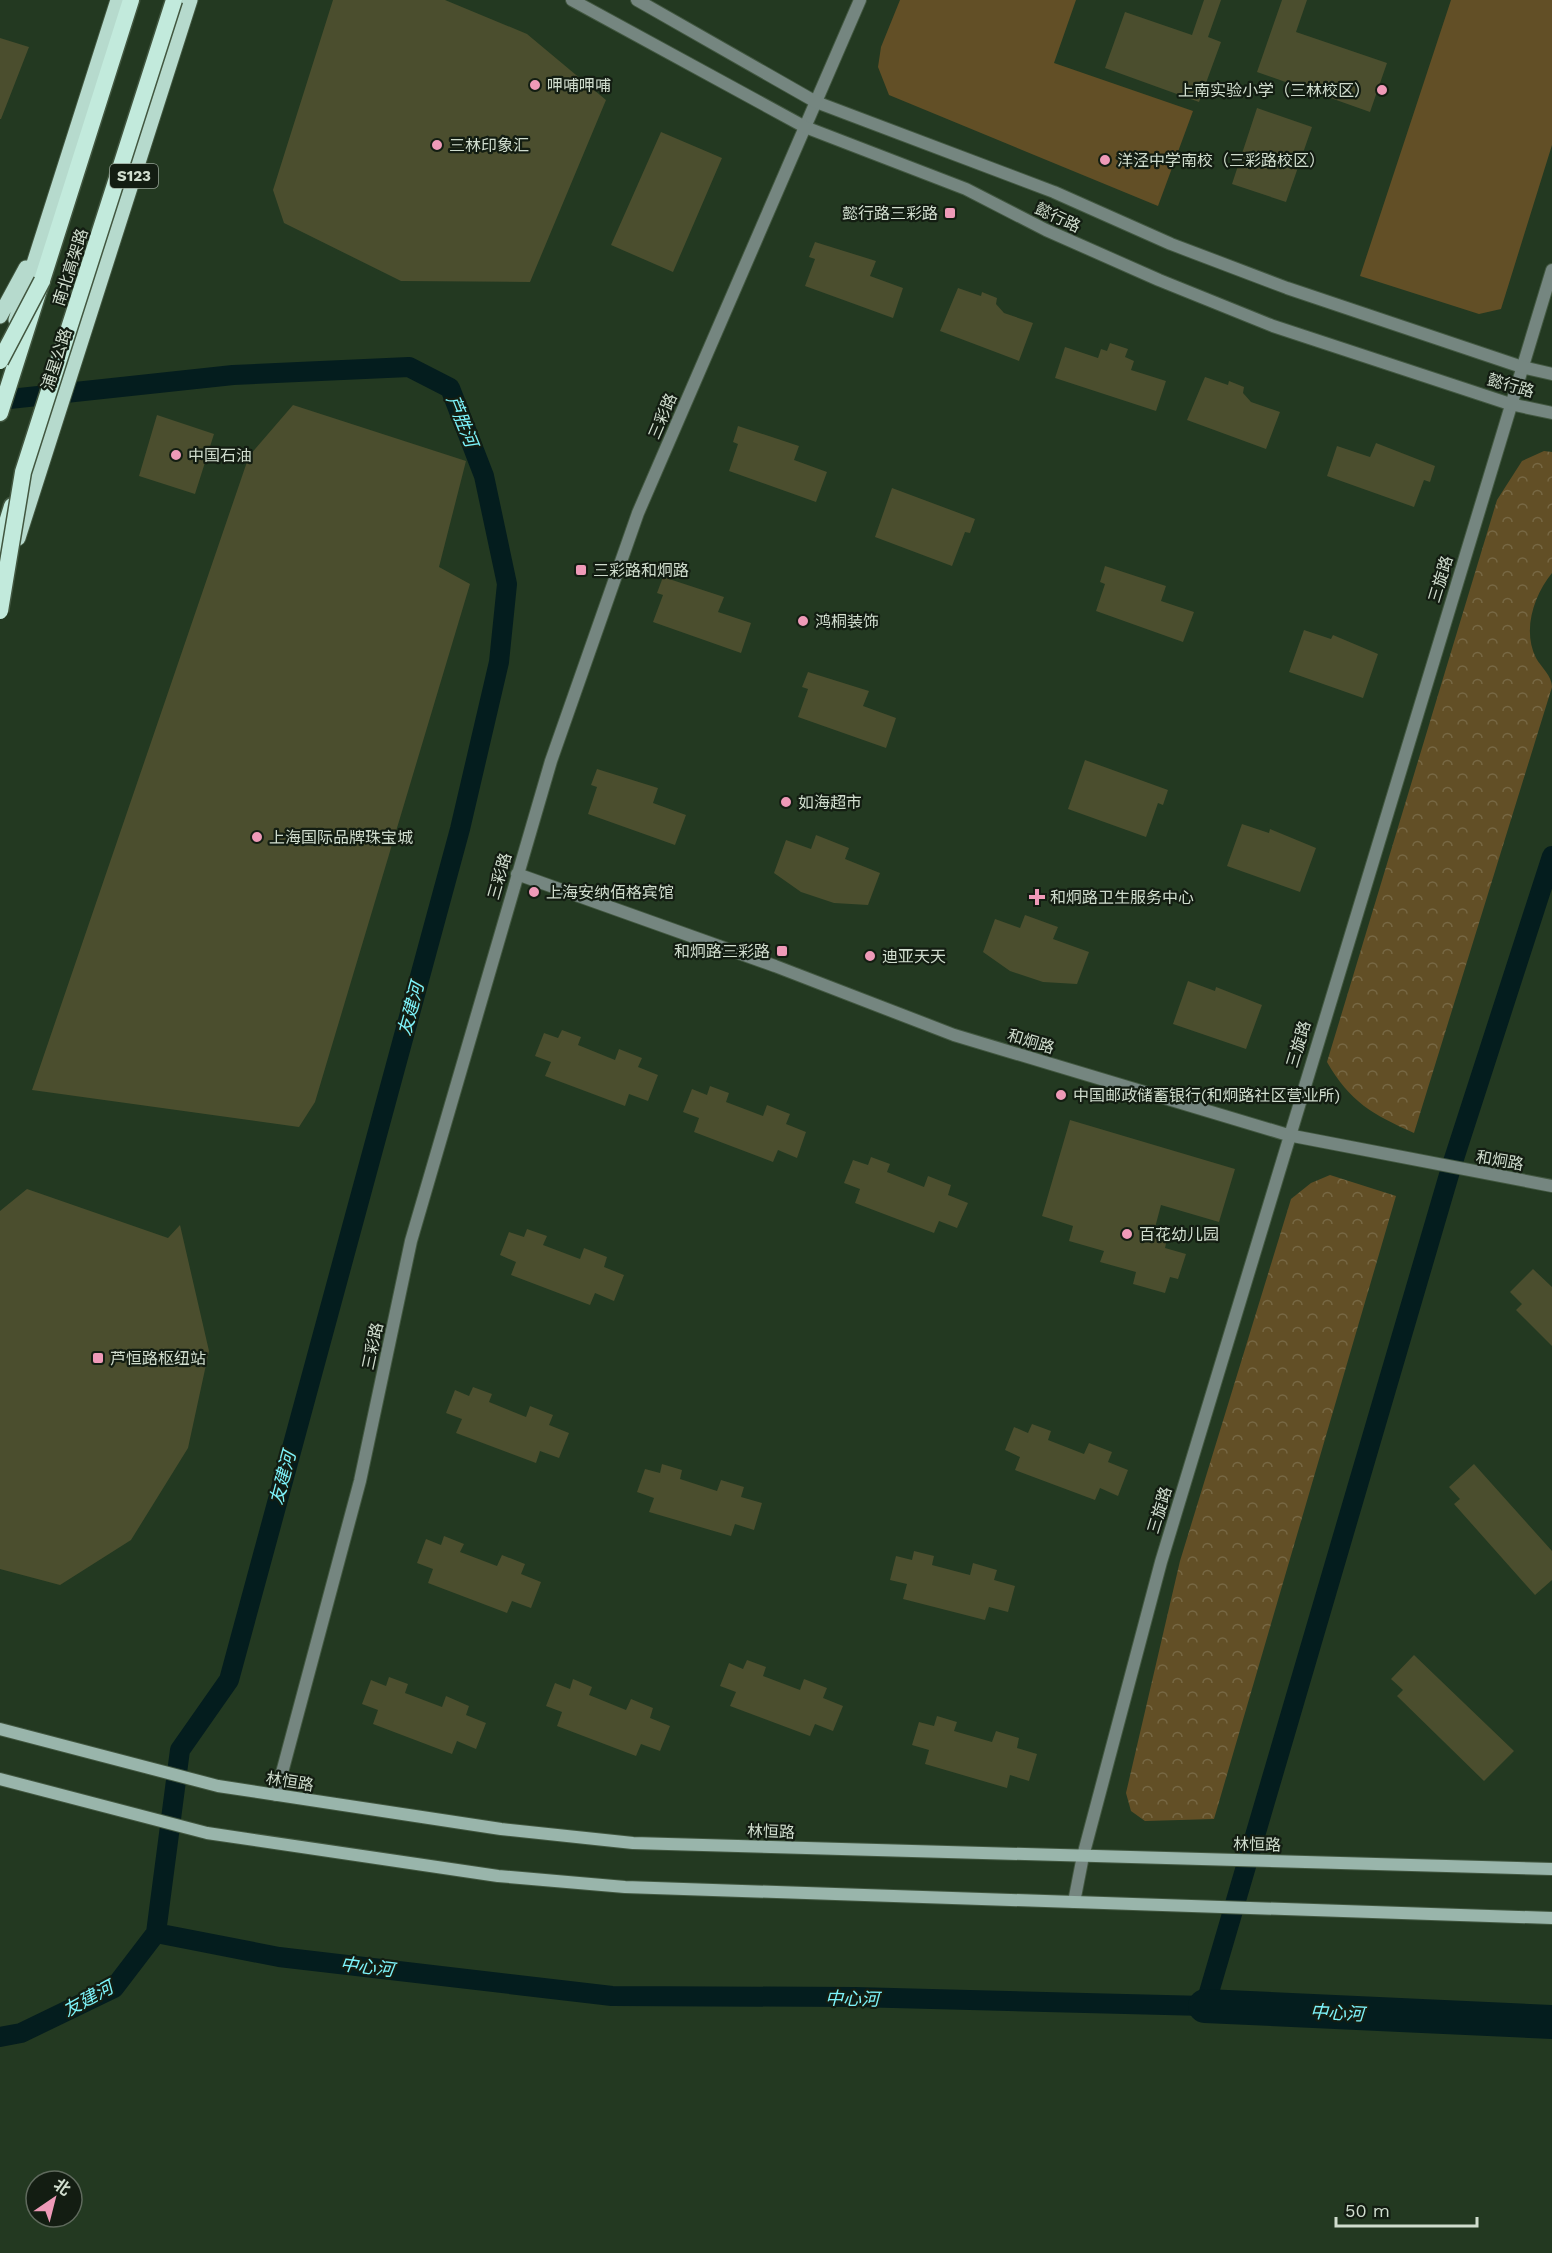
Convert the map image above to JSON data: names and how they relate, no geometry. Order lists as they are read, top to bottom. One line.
{"streets":{"highway":["南北高架路"],"main road":["S123","浦星公路","林恒路"],"street":["懿行路","三彩路","三旋路","和炯路"]},"crossings":[["懿行路","三彩路"],["懿行路","三旋路"],["三彩路","和炯路"],["三彩路","林恒路"],["三旋路","和炯路"],["三旋路","林恒路"]],"water":["芦胜河","友建河","中心河"],"places":{"other":["呷哺呷哺","上南实验小学（三林校区）","三林印象汇","洋泾中学南校（三彩路校区）","中国石油","鸿桐装饰","如海超市","上海国际品牌珠宝城","上海安纳佰格宾馆","迪亚天天","中国邮政储蓄银行(和炯路社区营业所)","百花幼儿园"],"transit":["懿行路三彩路","三彩路和炯路","和炯路三彩路","芦恒路枢纽站"],"health":["和炯路卫生服务中心"]},"scale_bar":"50 m","north":"top right"}
